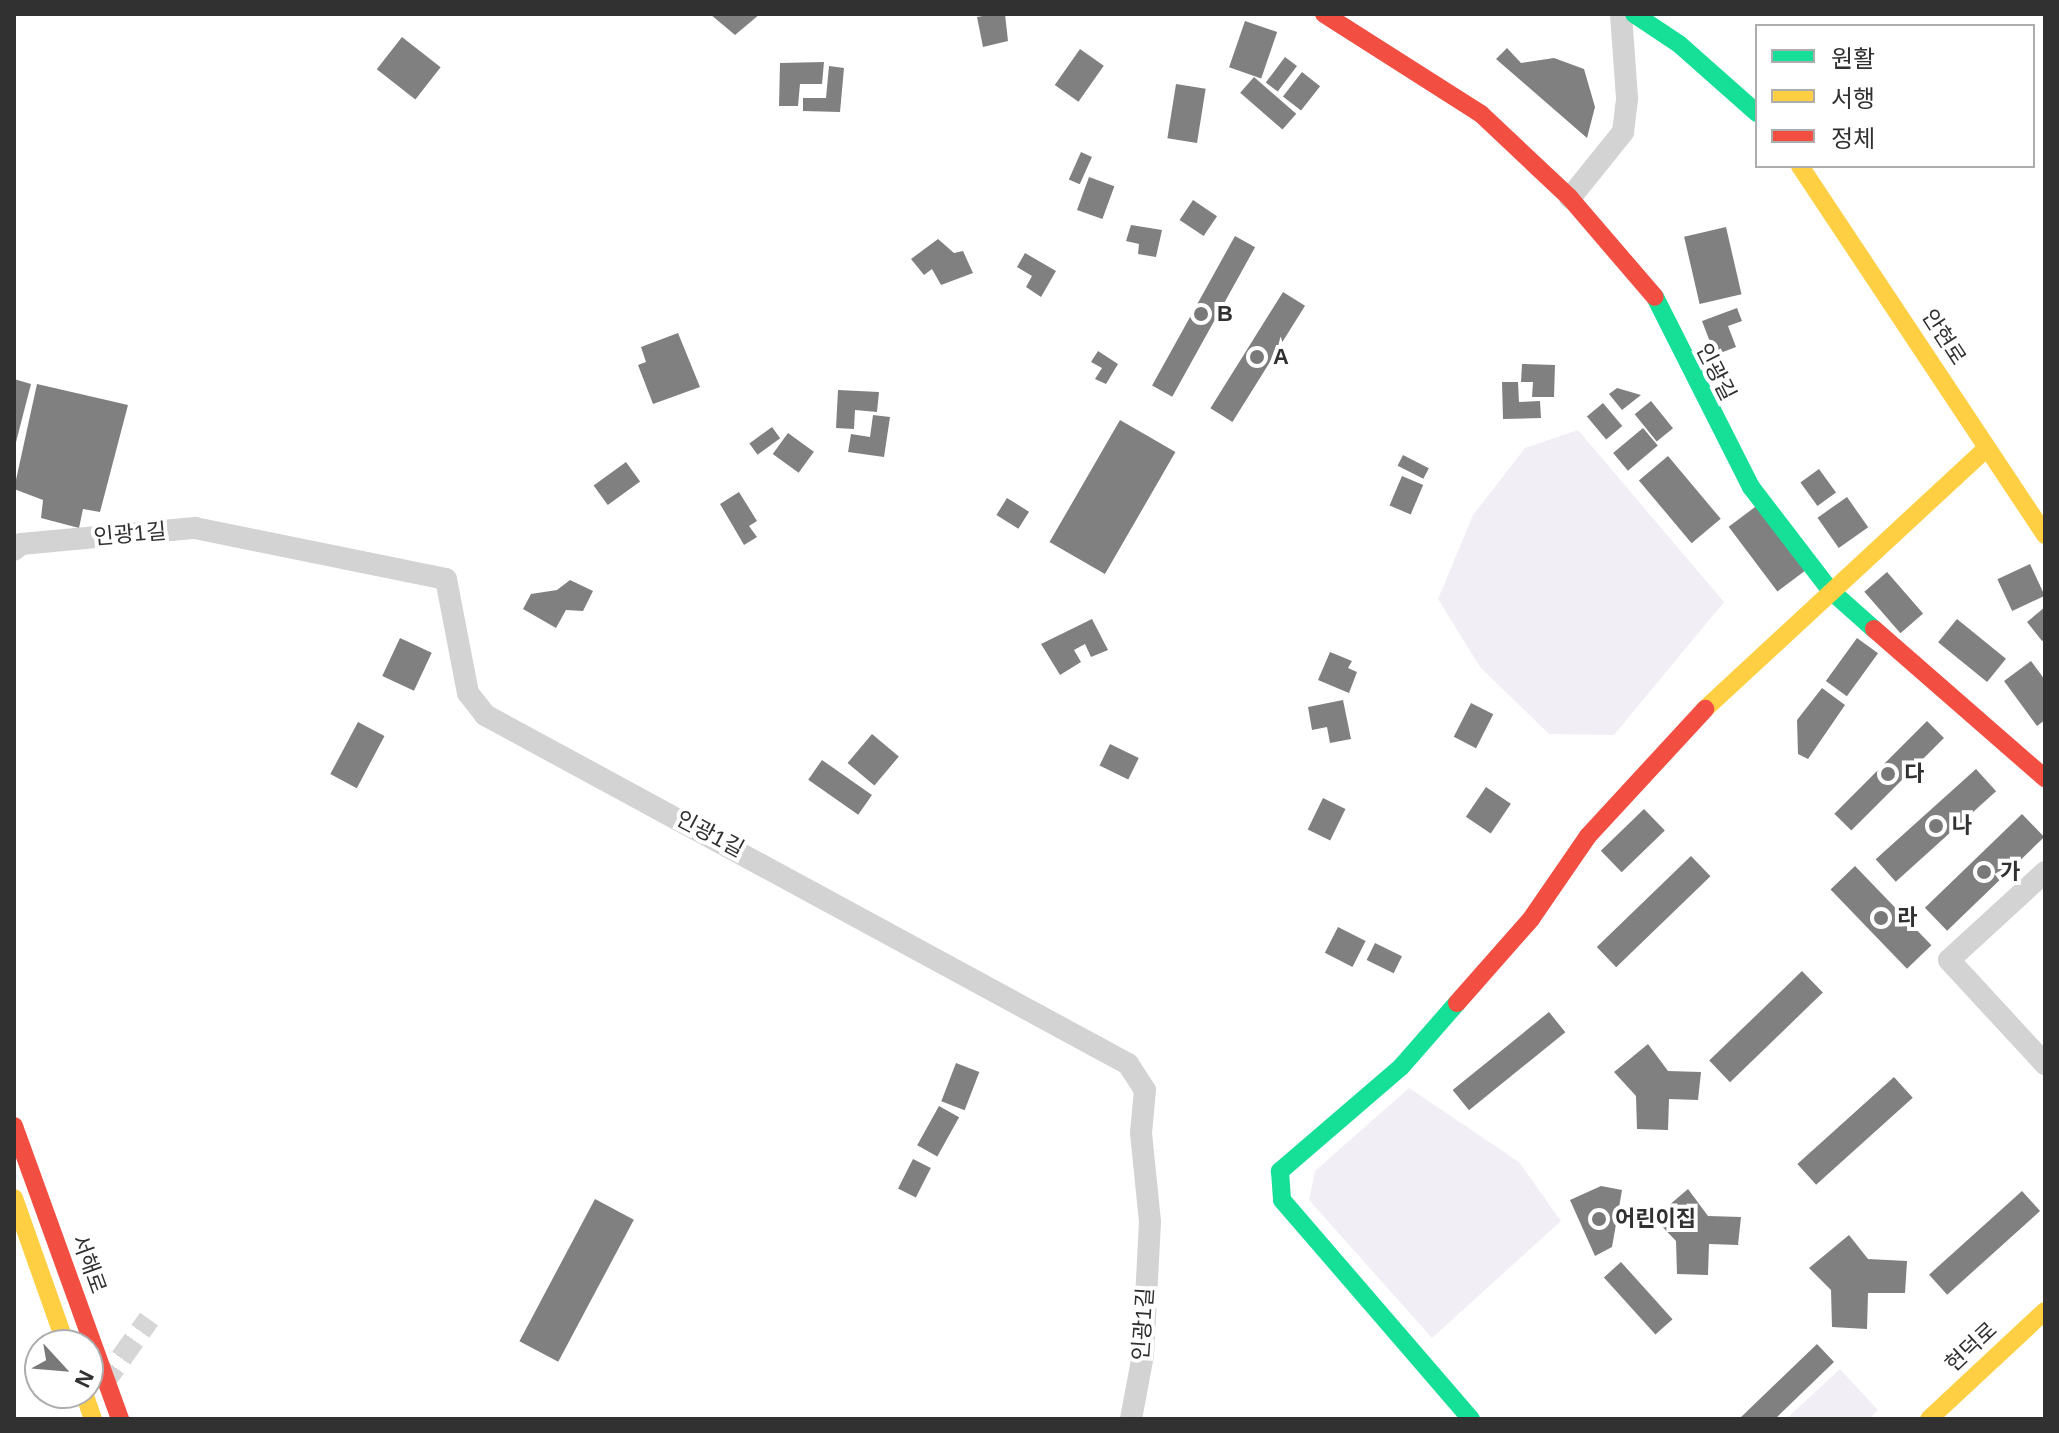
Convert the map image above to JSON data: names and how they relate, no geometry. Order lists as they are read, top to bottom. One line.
{"streets":{"street":["안현로","인광길","인광1길","서해로","현덕로"]},"places":["B","A","다","나","가","라","어린이집"],"legend":["원활","서행","정체"],"north":"bottom right"}
